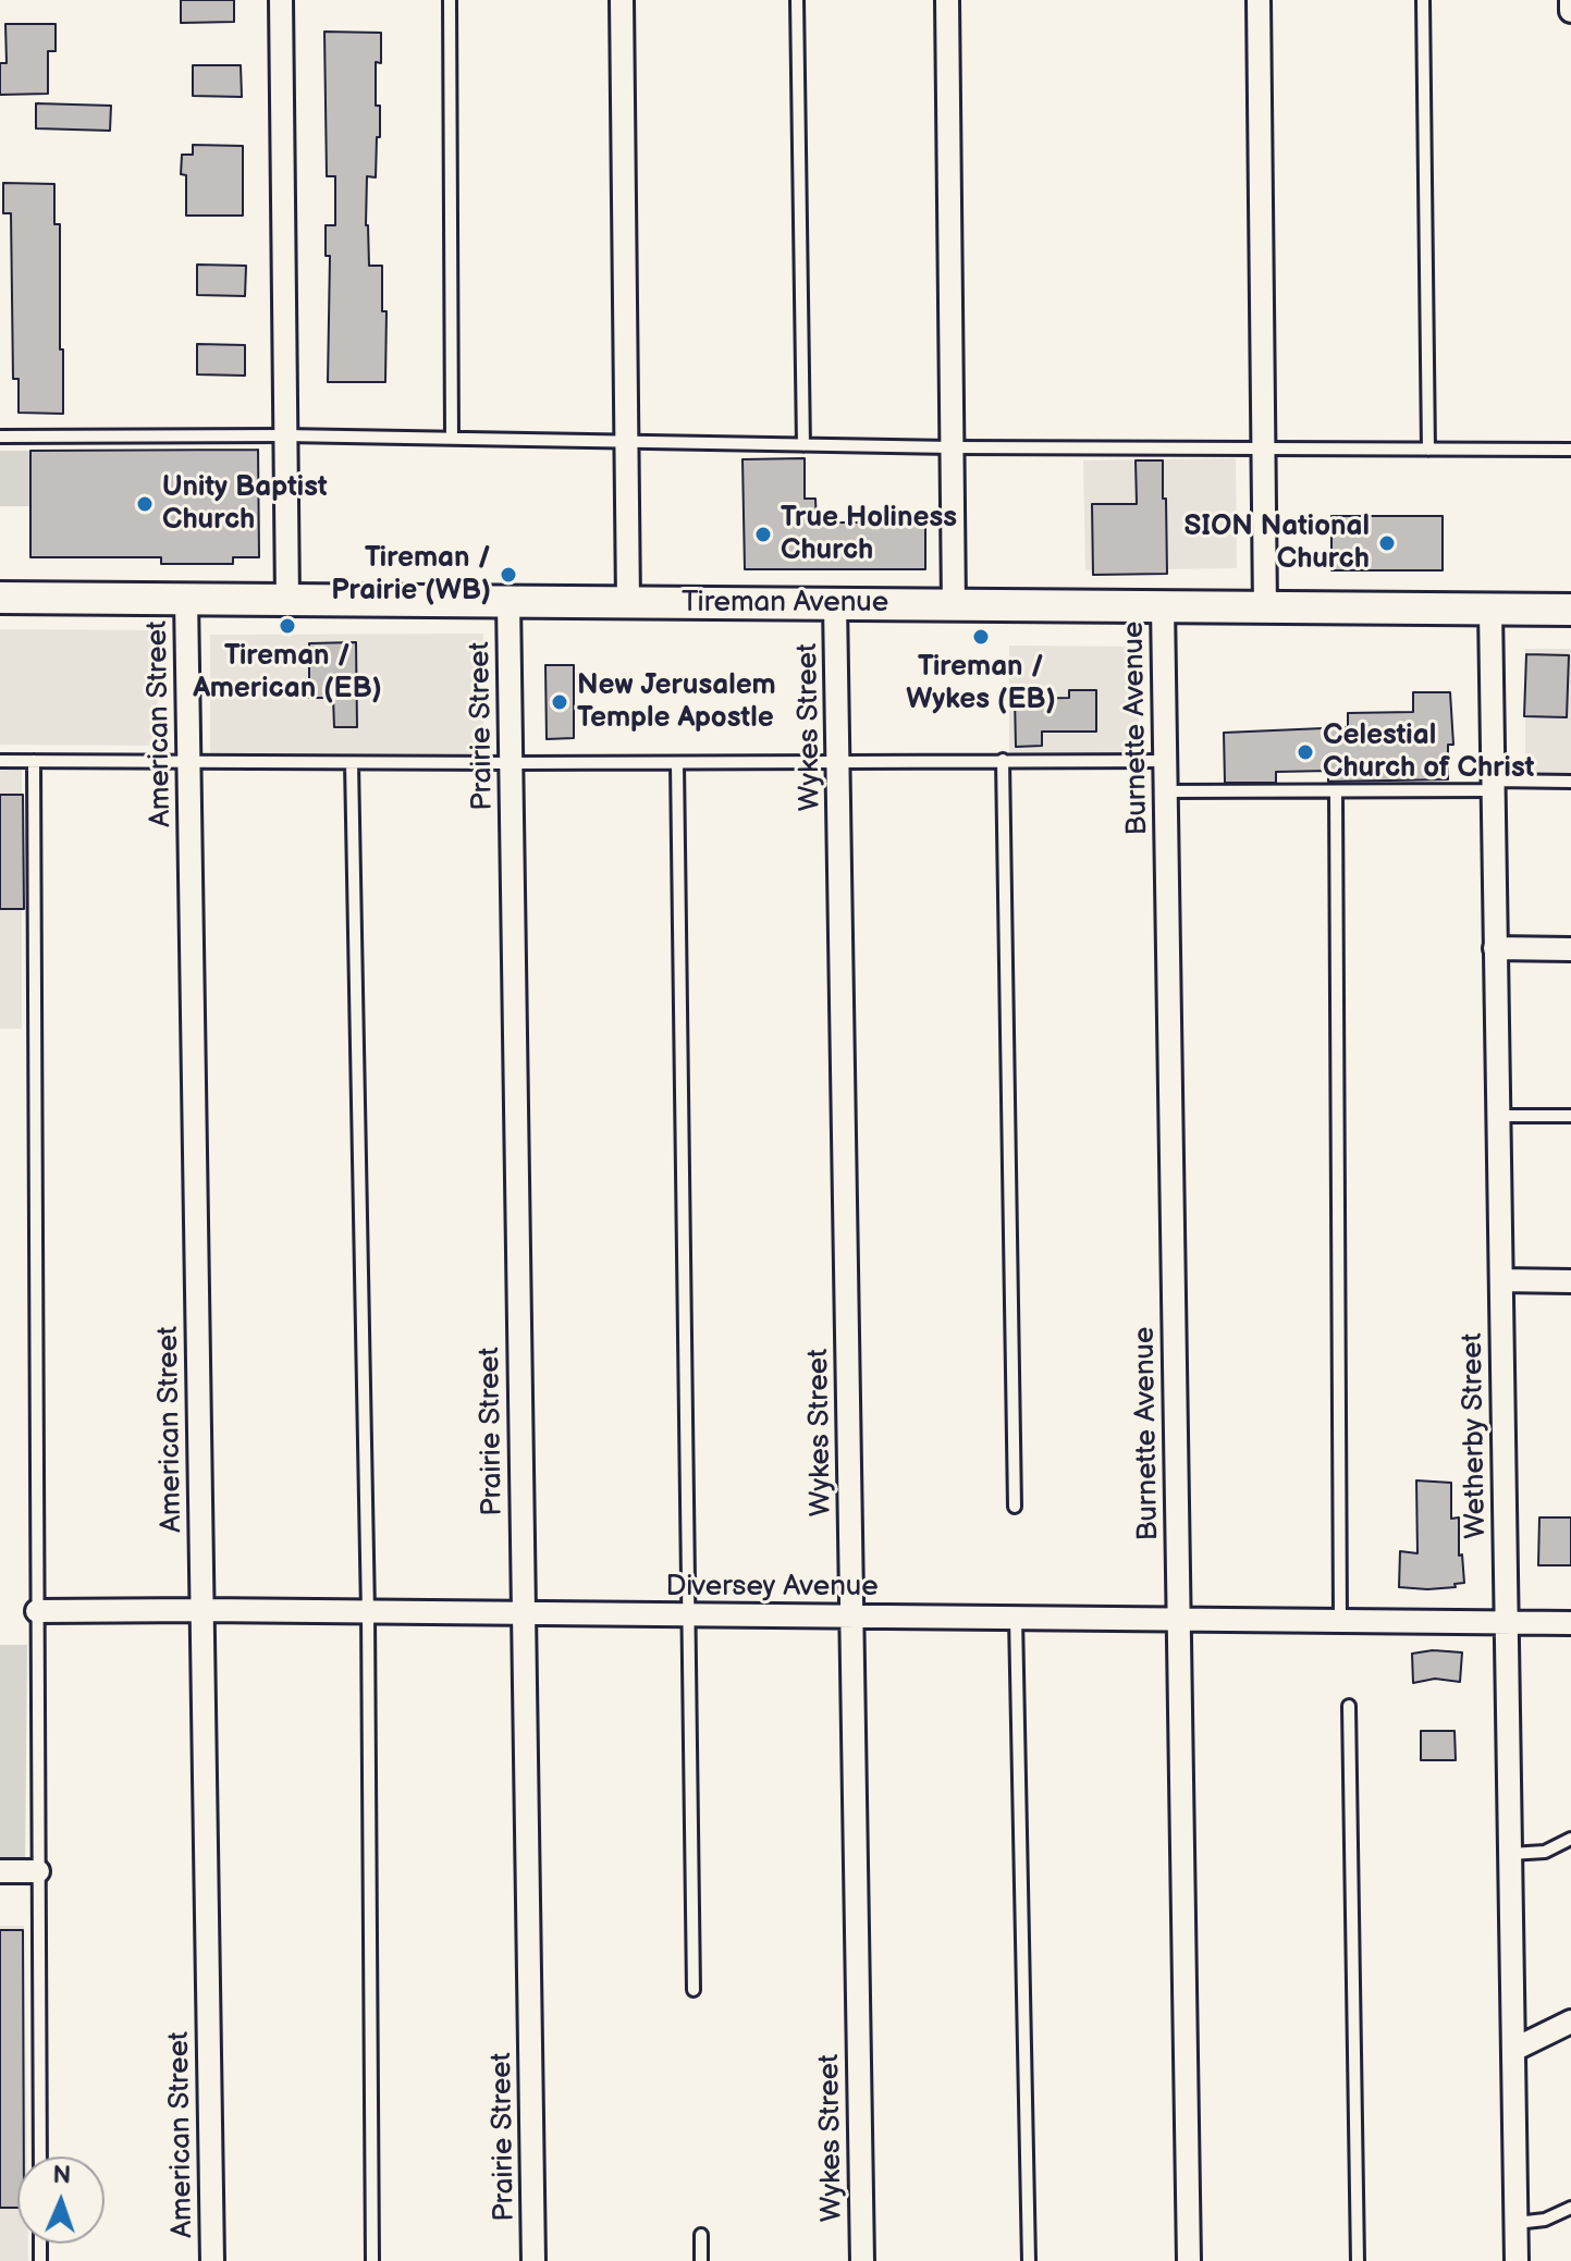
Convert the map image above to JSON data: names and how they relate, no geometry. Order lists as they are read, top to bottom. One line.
{"streets":{"street":["Tireman Avenue","American Street","Prairie Street","Wykes Street","Burnette Avenue","Wetherby Street","Diversey Avenue"]},"crossings":[["Tireman Avenue","American Street"],["Tireman Avenue","Prairie Street"],["Tireman Avenue","Wykes Street"],["Tireman Avenue","Burnette Avenue"],["Tireman Avenue","Wetherby Street"],["American Street","Diversey Avenue"],["Prairie Street","Diversey Avenue"],["Wykes Street","Diversey Avenue"],["Burnette Avenue","Diversey Avenue"],["Wetherby Street","Diversey Avenue"]],"places":["Unity Baptist Church","True Holiness Church","SION National Church","Tireman / Prairie (WB)","Tireman / American (EB)","Tireman / Wykes (EB)","New Jerusalem Temple Apostle","Celestial Church of Christ"],"north":"top"}
